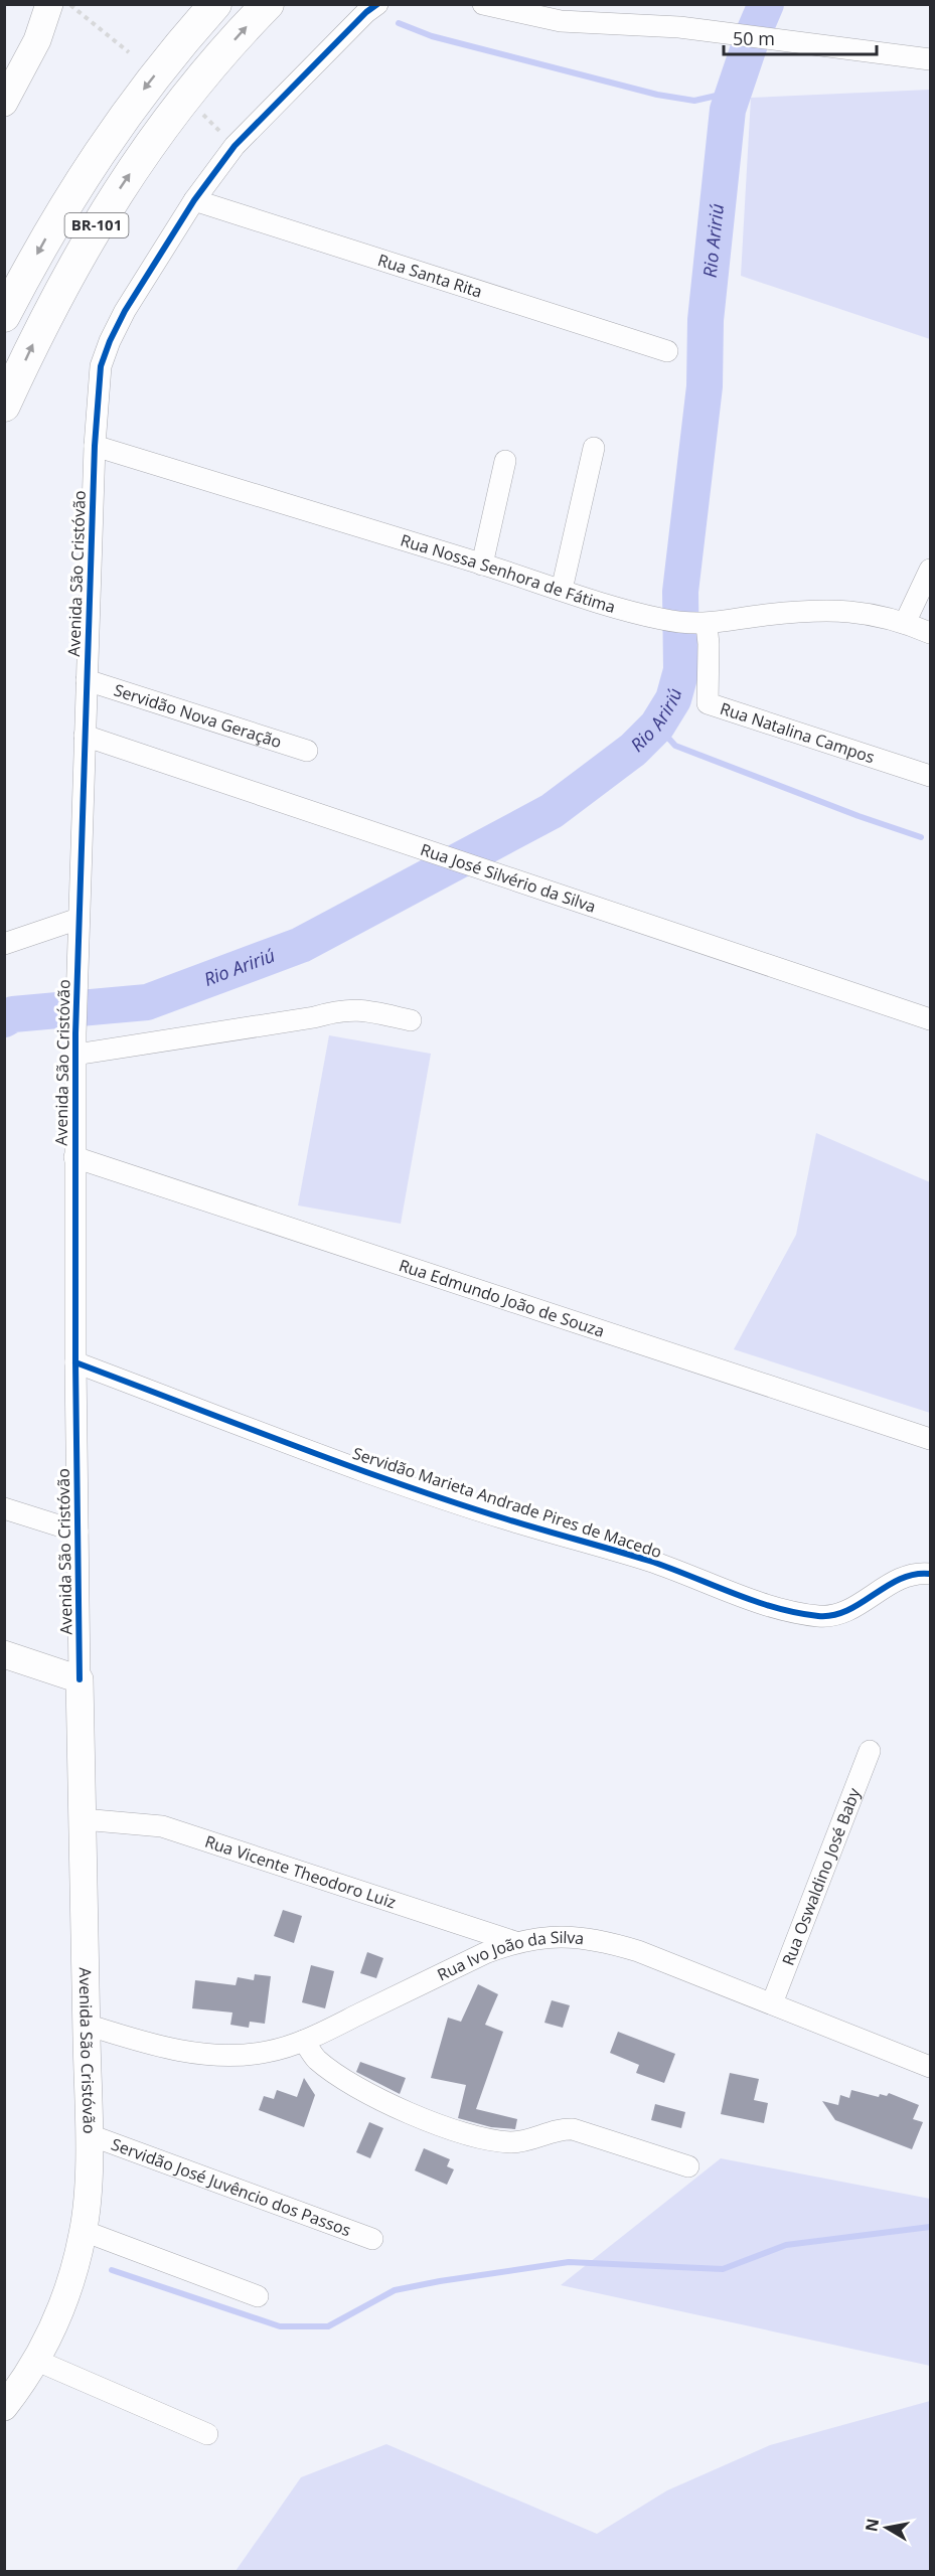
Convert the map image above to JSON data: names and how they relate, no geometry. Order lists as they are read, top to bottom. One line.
{"streets":{"highway":["BR-101"],"main road":["Avenida São Cristóvão"],"street":["Rua Santa Rita","Rua Nossa Senhora de Fátima","Servidão Nova Geração","Rua Natalina Campos","Rua José Silvério da Silva","Rua Edmundo João de Souza","Servidão Marieta Andrade Pires de Macedo","Rua Vicente Theodoro Luiz","Rua Oswaldino José Baby","Rua Ivo João da Silva","Servidão José Juvêncio dos Passos"]},"crossings":[["Rua Santa Rita","Avenida São Cristóvão"],["Rua Nossa Senhora de Fátima","Avenida São Cristóvão"],["Rua Nossa Senhora de Fátima","Rua Natalina Campos"],["Avenida São Cristóvão","Servidão Nova Geração"],["Avenida São Cristóvão","Rua José Silvério da Silva"],["Avenida São Cristóvão","Rua Edmundo João de Souza"],["Avenida São Cristóvão","Servidão Marieta Andrade Pires de Macedo"],["Avenida São Cristóvão","Rua Vicente Theodoro Luiz"],["Avenida São Cristóvão","Rua Ivo João da Silva"],["Avenida São Cristóvão","Servidão José Juvêncio dos Passos"],["Rua Vicente Theodoro Luiz","Rua Ivo João da Silva"],["Rua Oswaldino José Baby","Rua Ivo João da Silva"]],"water":["Rio Aririú"],"scale_bar":"50 m","north":"left"}
